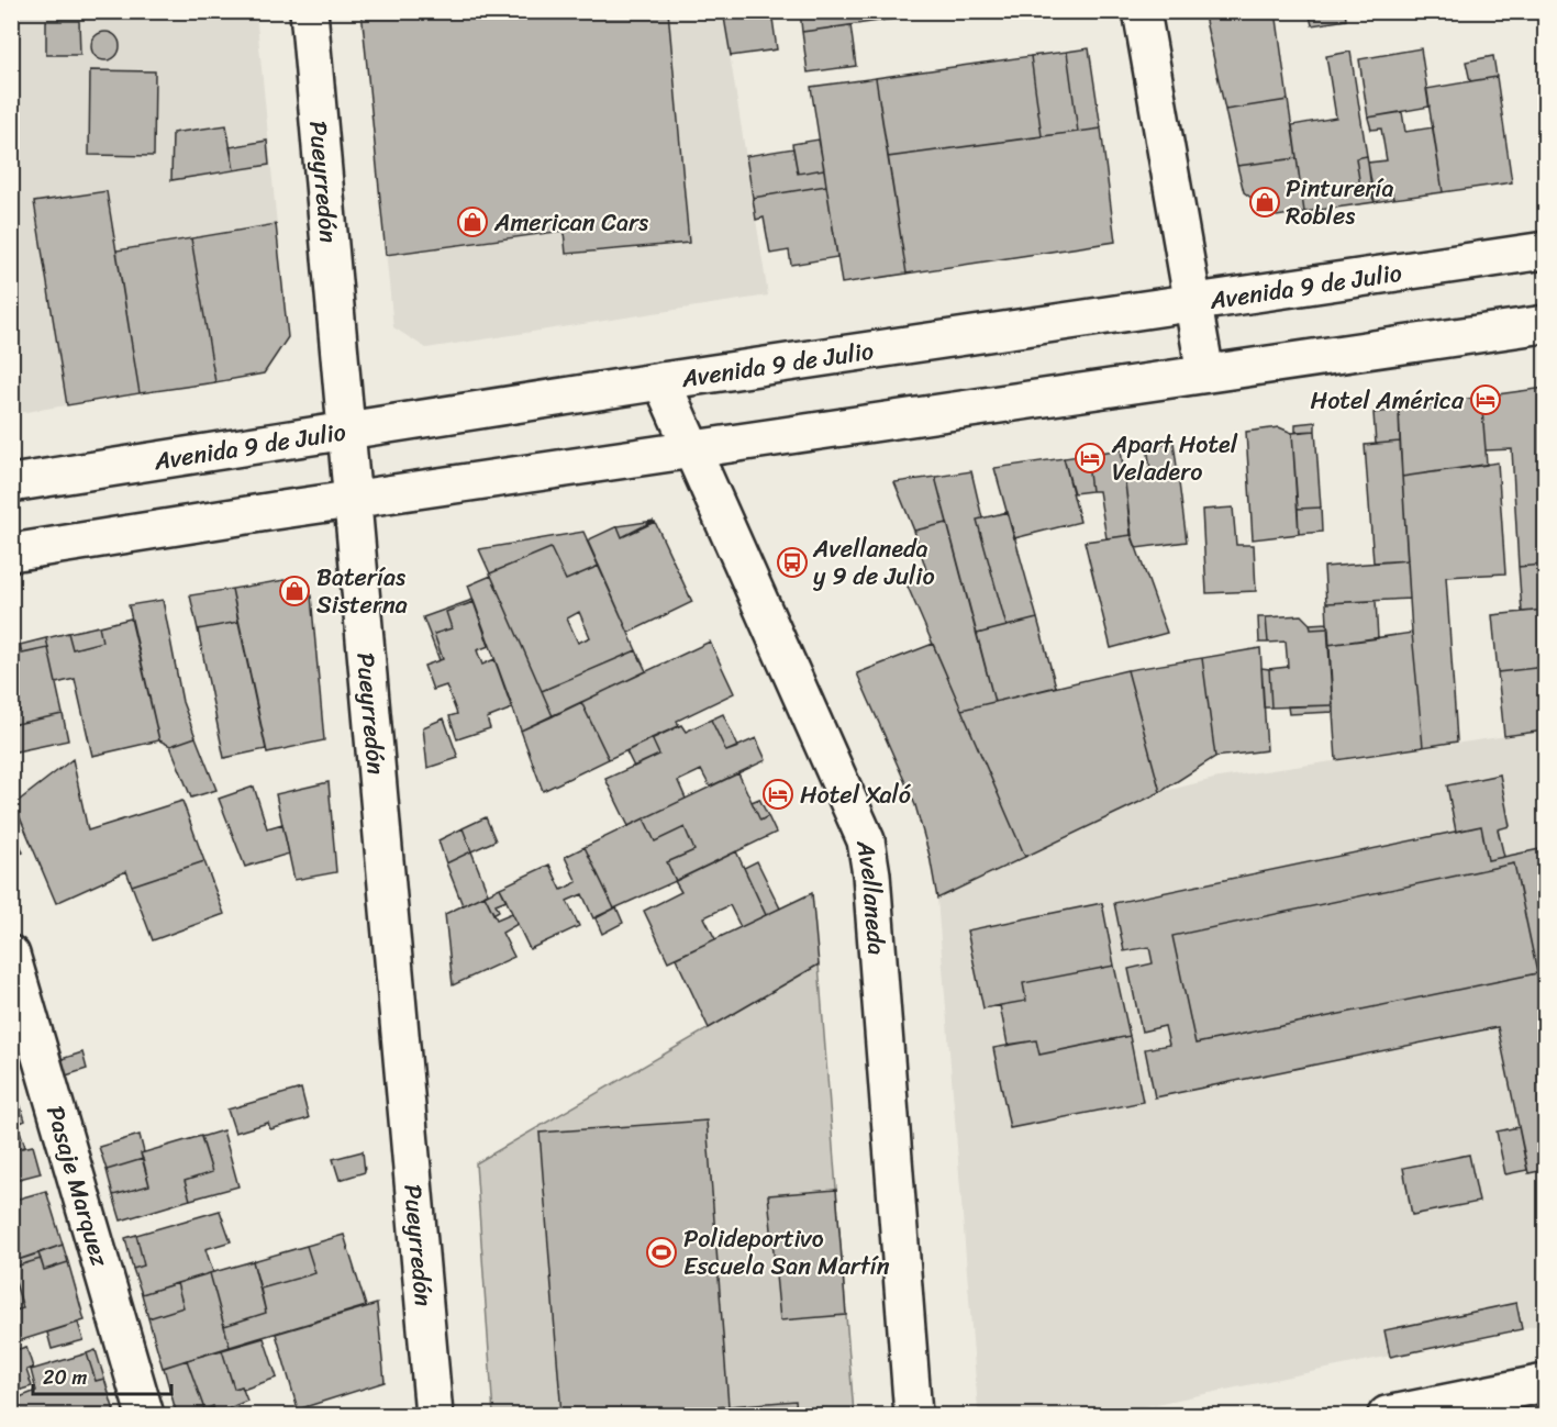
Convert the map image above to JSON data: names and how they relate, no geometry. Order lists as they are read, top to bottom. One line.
{"streets":{"street":["Pueyrredón","Avenida 9 de Julio","Avellaneda","Pasaje Marquez"]},"crossings":[["Pueyrredón","Avenida 9 de Julio"],["Avenida 9 de Julio","Avellaneda"]],"places":{"shop":["Pinturería Robles","American Cars","Baterías Sisterna"],"hotel":["Hotel América","Apart Hotel Veladero","Hotel Xaló"],"bus stop":["Avellaneda y 9 de Julio"],"sports":["Polideportivo Escuela San Martín"]},"scale_bar":"20 m"}
